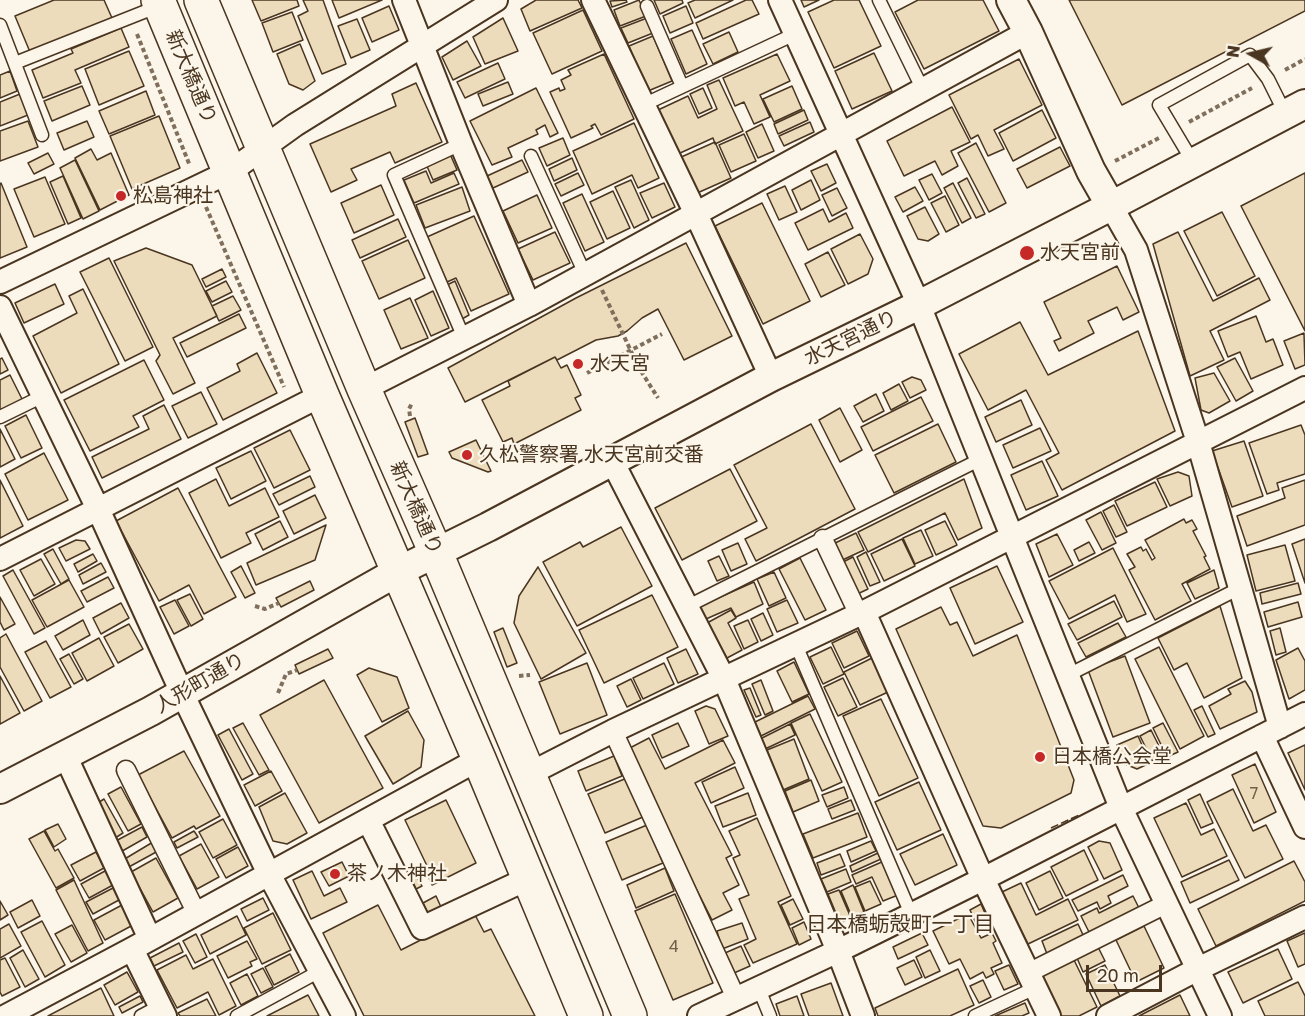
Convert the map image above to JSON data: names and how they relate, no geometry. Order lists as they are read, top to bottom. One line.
{"streets":{"main road":["新大橋通り"],"street":["水天宮通り","人形町通り"]},"crossings":[["新大橋通り","水天宮通り"],["新大橋通り","人形町通り"],["水天宮通り","人形町通り"]],"districts":["日本橋蛎殻町一丁目"],"places":["松島神社","水天宮前","水天宮","久松警察署 水天宮前交番","日本橋公会堂","茶ノ木神社"],"house_numbers":["7","4"],"scale_bar":"20 m","north":"left"}
